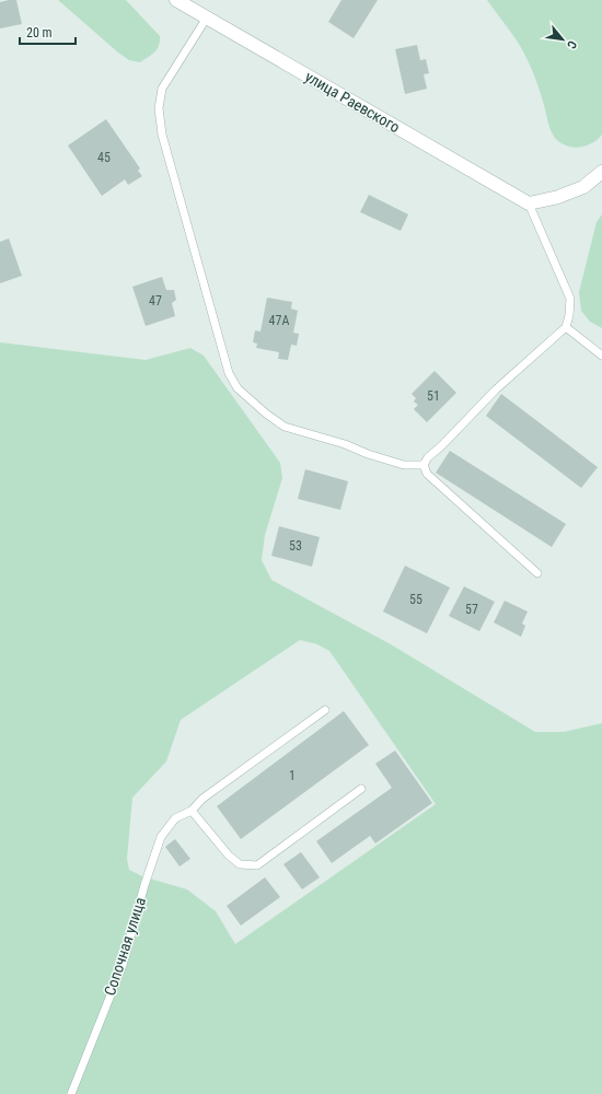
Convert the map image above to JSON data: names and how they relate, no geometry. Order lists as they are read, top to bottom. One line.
{"streets":{"street":["улица Раевского"],"lane":["Сопочная улица"]},"house_numbers":["45","47","47А","51","53","55","57","1"],"scale_bar":"20 m","north":"bottom right"}
